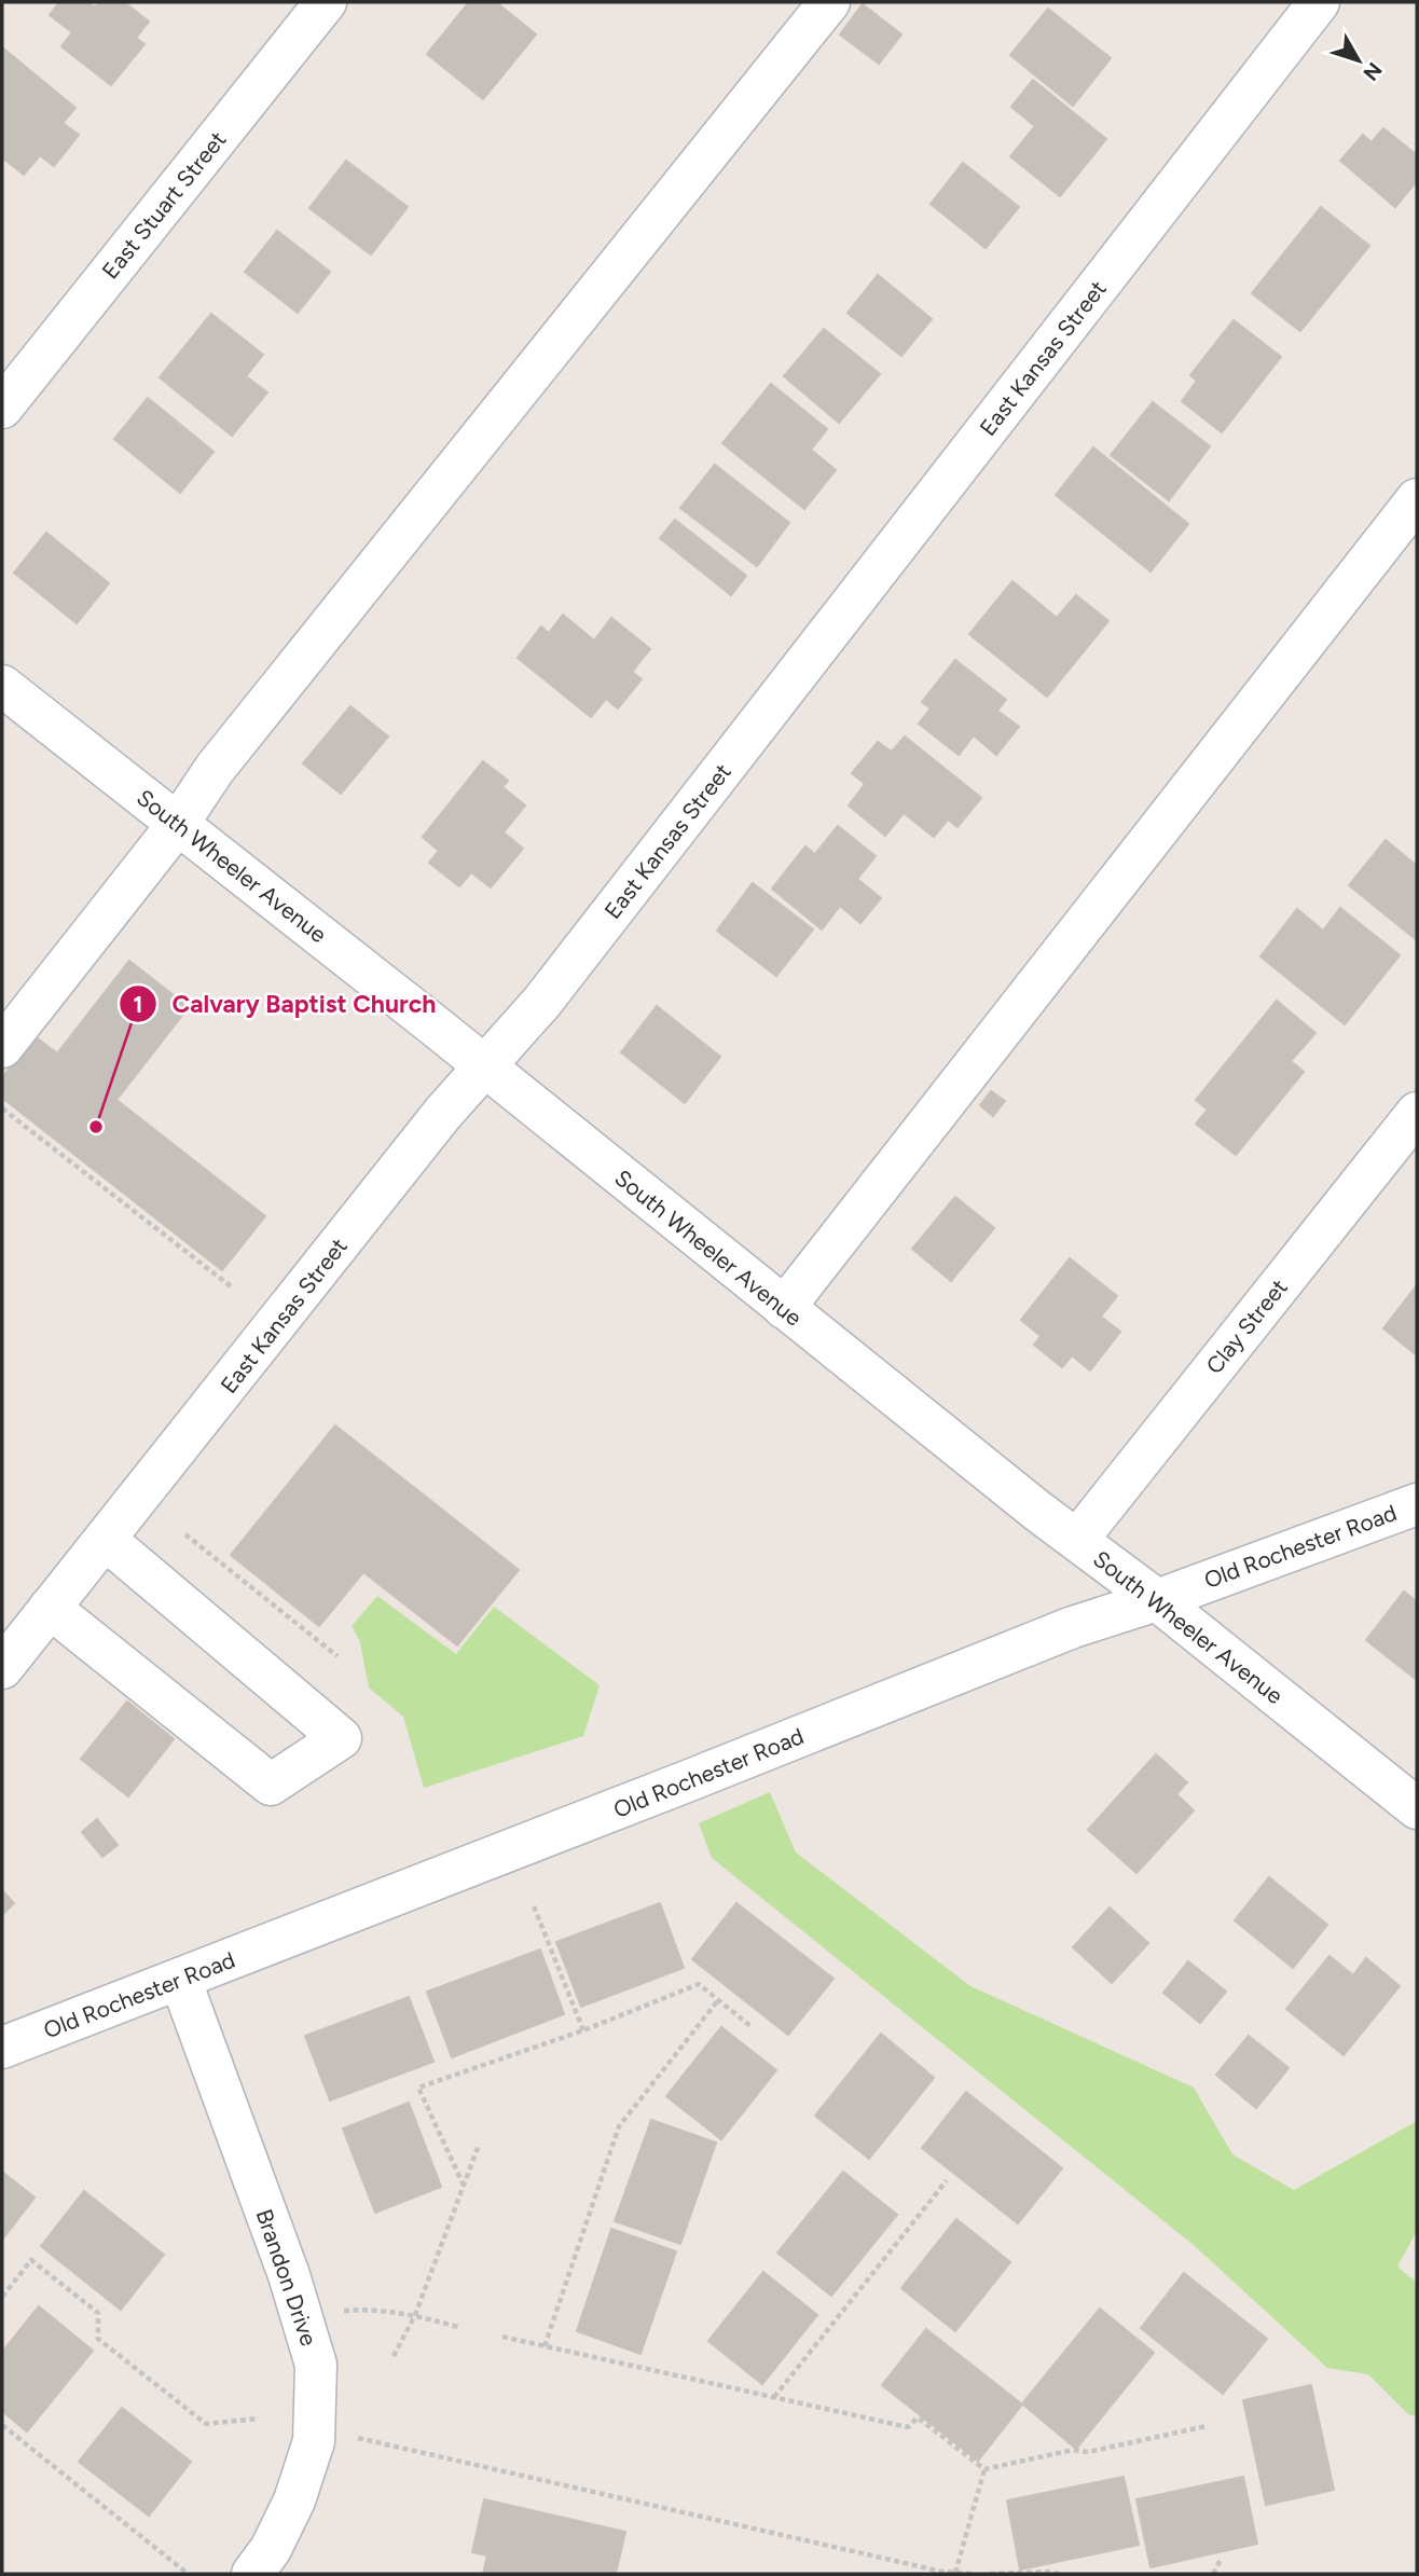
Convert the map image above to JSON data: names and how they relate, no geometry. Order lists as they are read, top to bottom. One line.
{"streets":{"street":["East Stuart Street","East Kansas Street","South Wheeler Avenue","Clay Street","Old Rochester Road","Brandon Drive"]},"crossings":[["East Kansas Street","South Wheeler Avenue"],["South Wheeler Avenue","Clay Street"],["South Wheeler Avenue","Old Rochester Road"],["Old Rochester Road","Brandon Drive"]],"places":["Calvary Baptist Church"],"north":"bottom right"}
